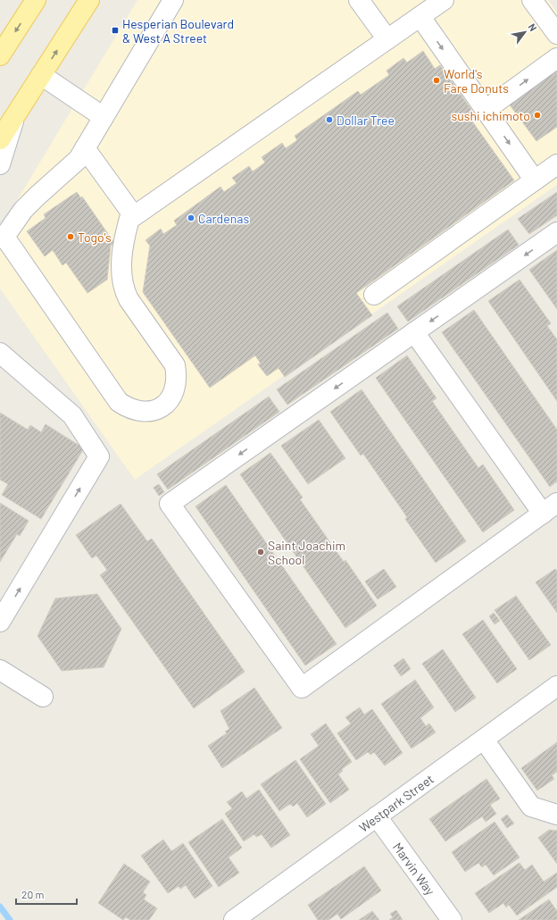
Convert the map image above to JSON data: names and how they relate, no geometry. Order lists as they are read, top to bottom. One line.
{"streets":{"street":["Westpark Street","Marvin Way"]},"crossings":[["Westpark Street","Marvin Way"]],"places":{"transit":["Hesperian Boulevard & West A Street"],"other":["World's Fare Donuts","sushi ichimoto","Dollar Tree","Cardenas","Togo's","Saint Joachim School"]},"scale_bar":"20 m","north":"top right"}
